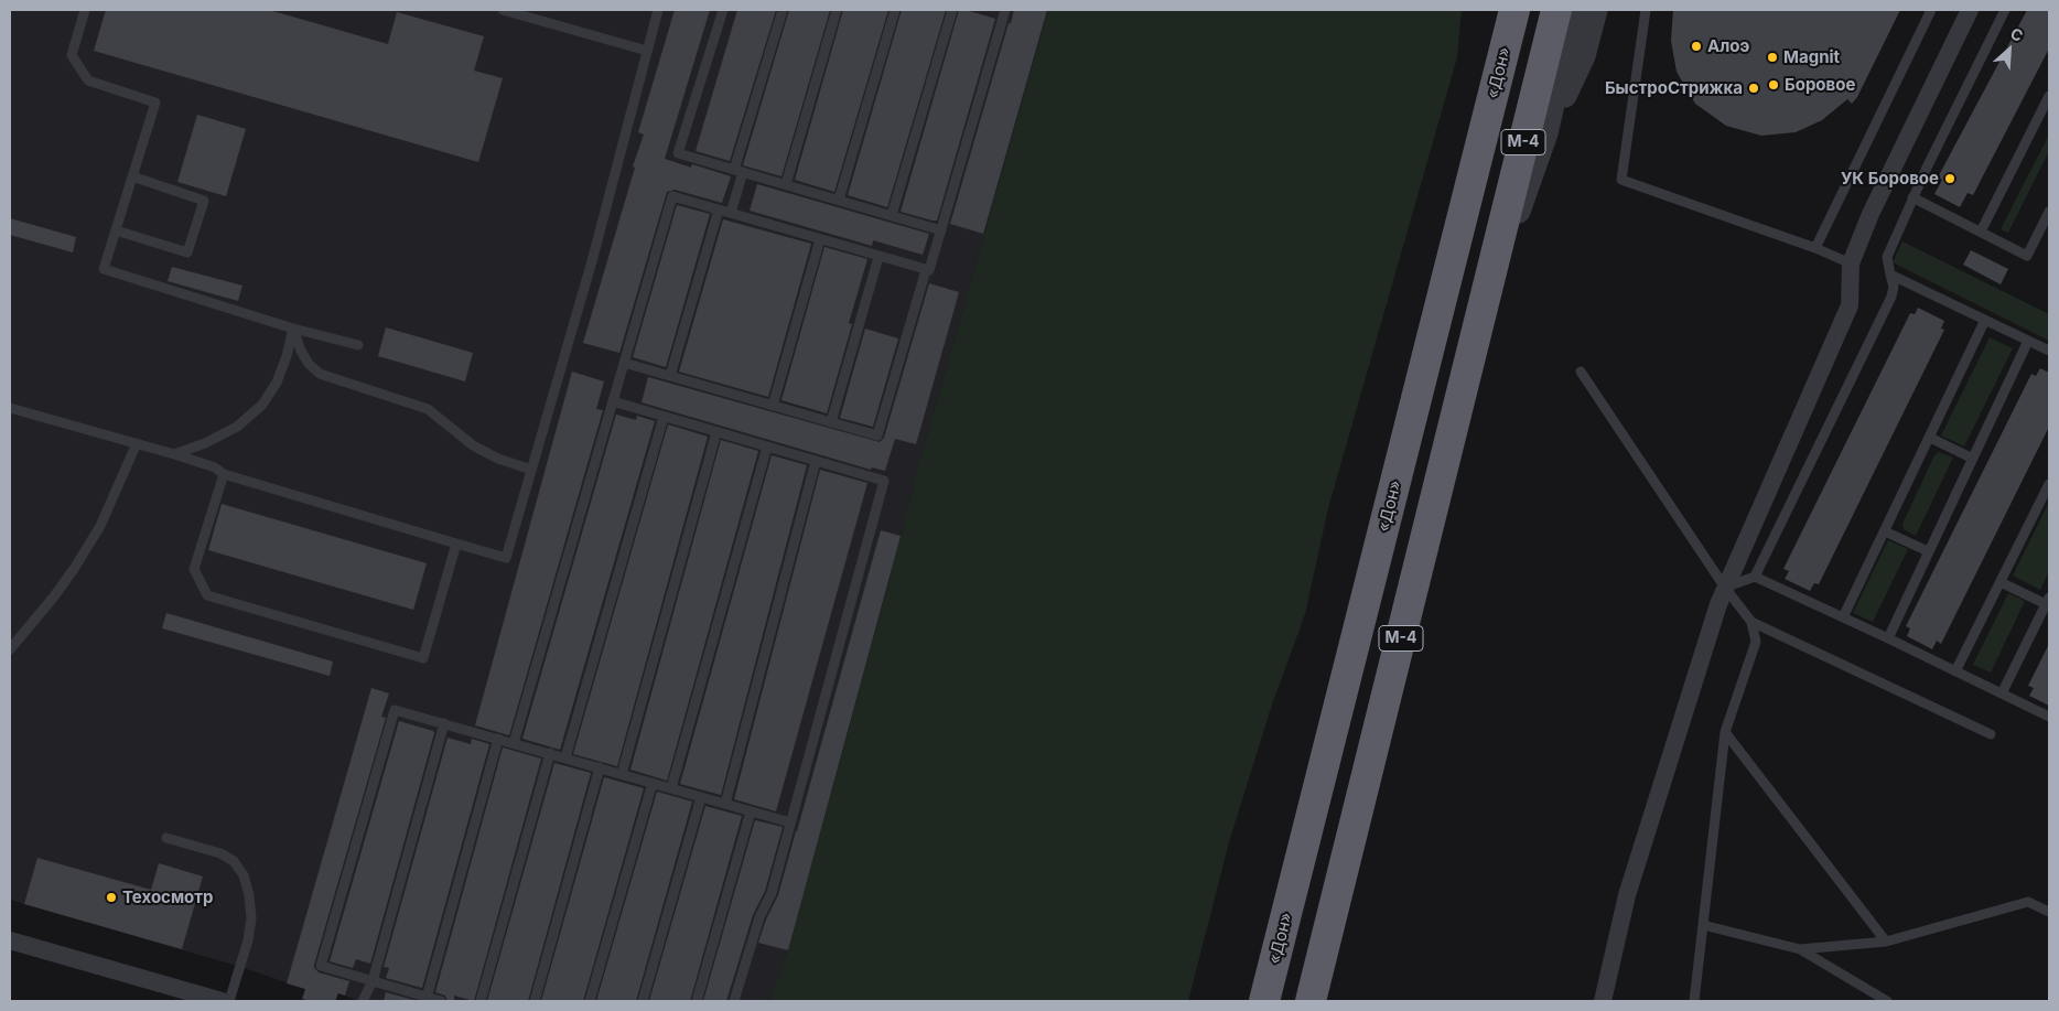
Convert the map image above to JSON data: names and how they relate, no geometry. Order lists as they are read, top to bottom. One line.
{"streets":{"highway":["«Дон»","М-4"]},"places":["Алоэ","Magnit","Боровое","БыстроСтрижка","УК Боровое","Техосмотр"],"north":"top right"}
